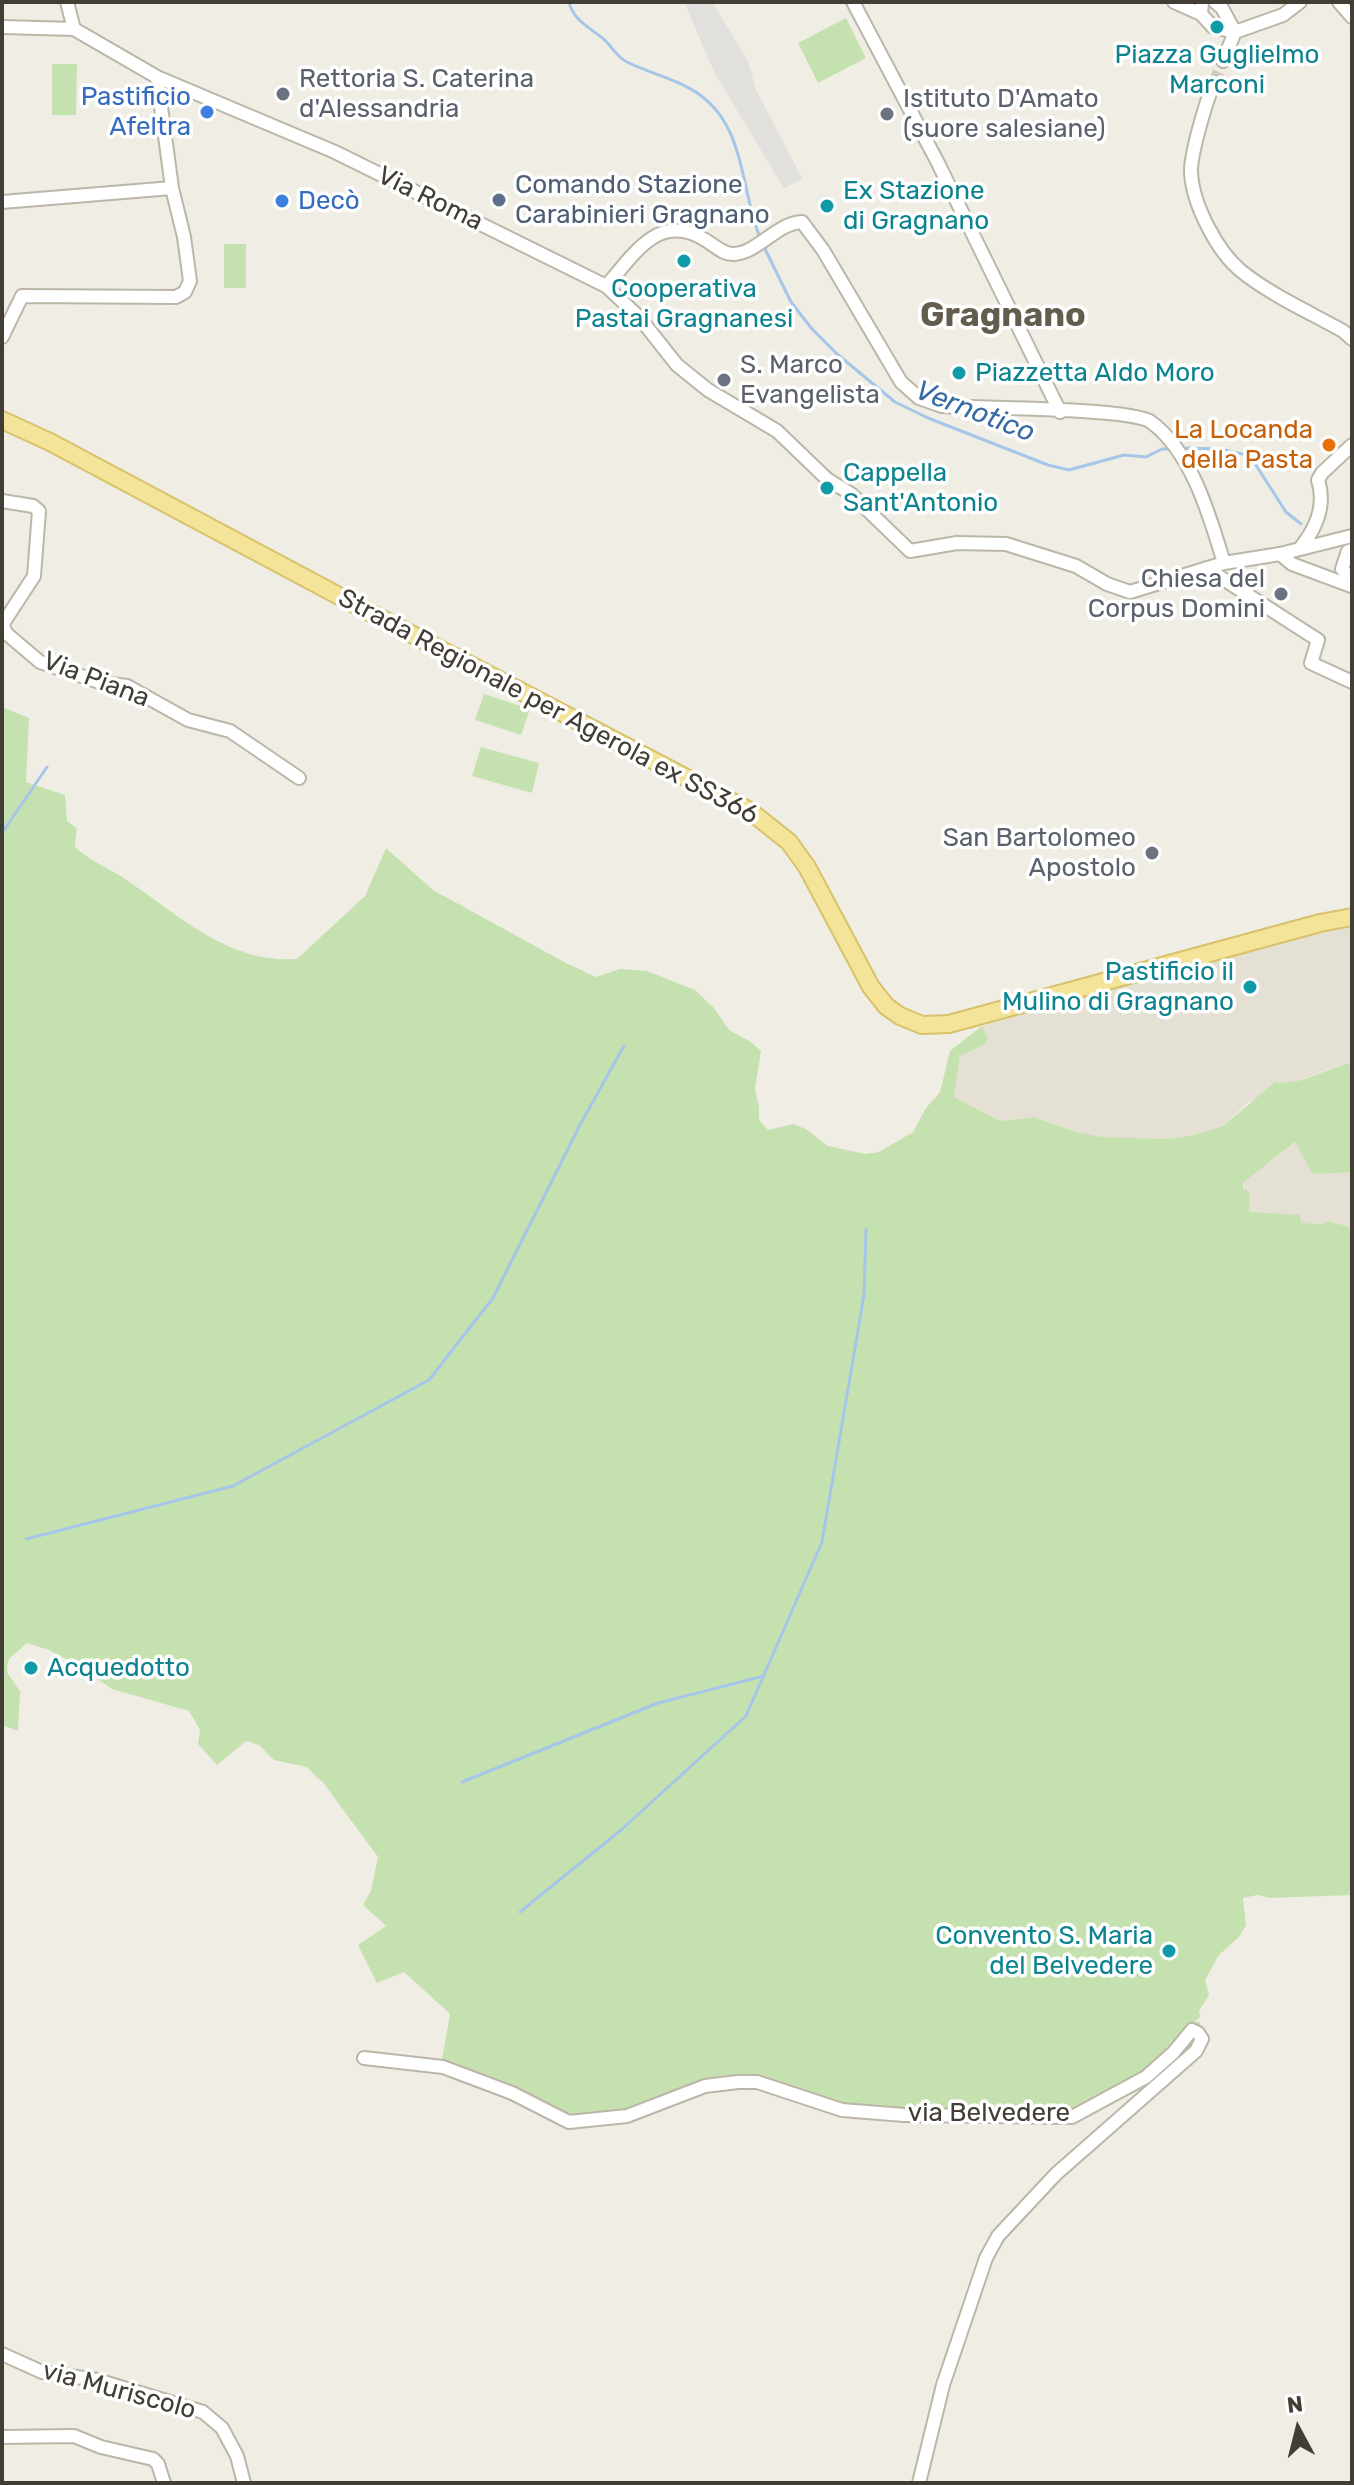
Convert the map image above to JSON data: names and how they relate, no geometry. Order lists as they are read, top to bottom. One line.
{"streets":{"main road":["Strada Regionale per Agerola ex SS366"],"street":["Via Roma","Via Piana","via Belvedere","via Muriscolo"]},"districts":["Gragnano"],"water":["Vernotico"],"places":["Piazza Guglielmo Marconi","Rettoria S. Caterina d'Alessandria","Pastificio Afeltra","Istituto D'Amato (suore salesiane)","Comando Stazione Carabinieri Gragnano","Decò","Ex Stazione di Gragnano","Cooperativa Pastai Gragnanesi","Piazzetta Aldo Moro","S. Marco Evangelista","La Locanda della Pasta","Cappella Sant'Antonio","Chiesa del Corpus Domini","San Bartolomeo Apostolo","Pastificio il Mulino di Gragnano","Acquedotto","Convento S. Maria del Belvedere"],"north":"top"}
